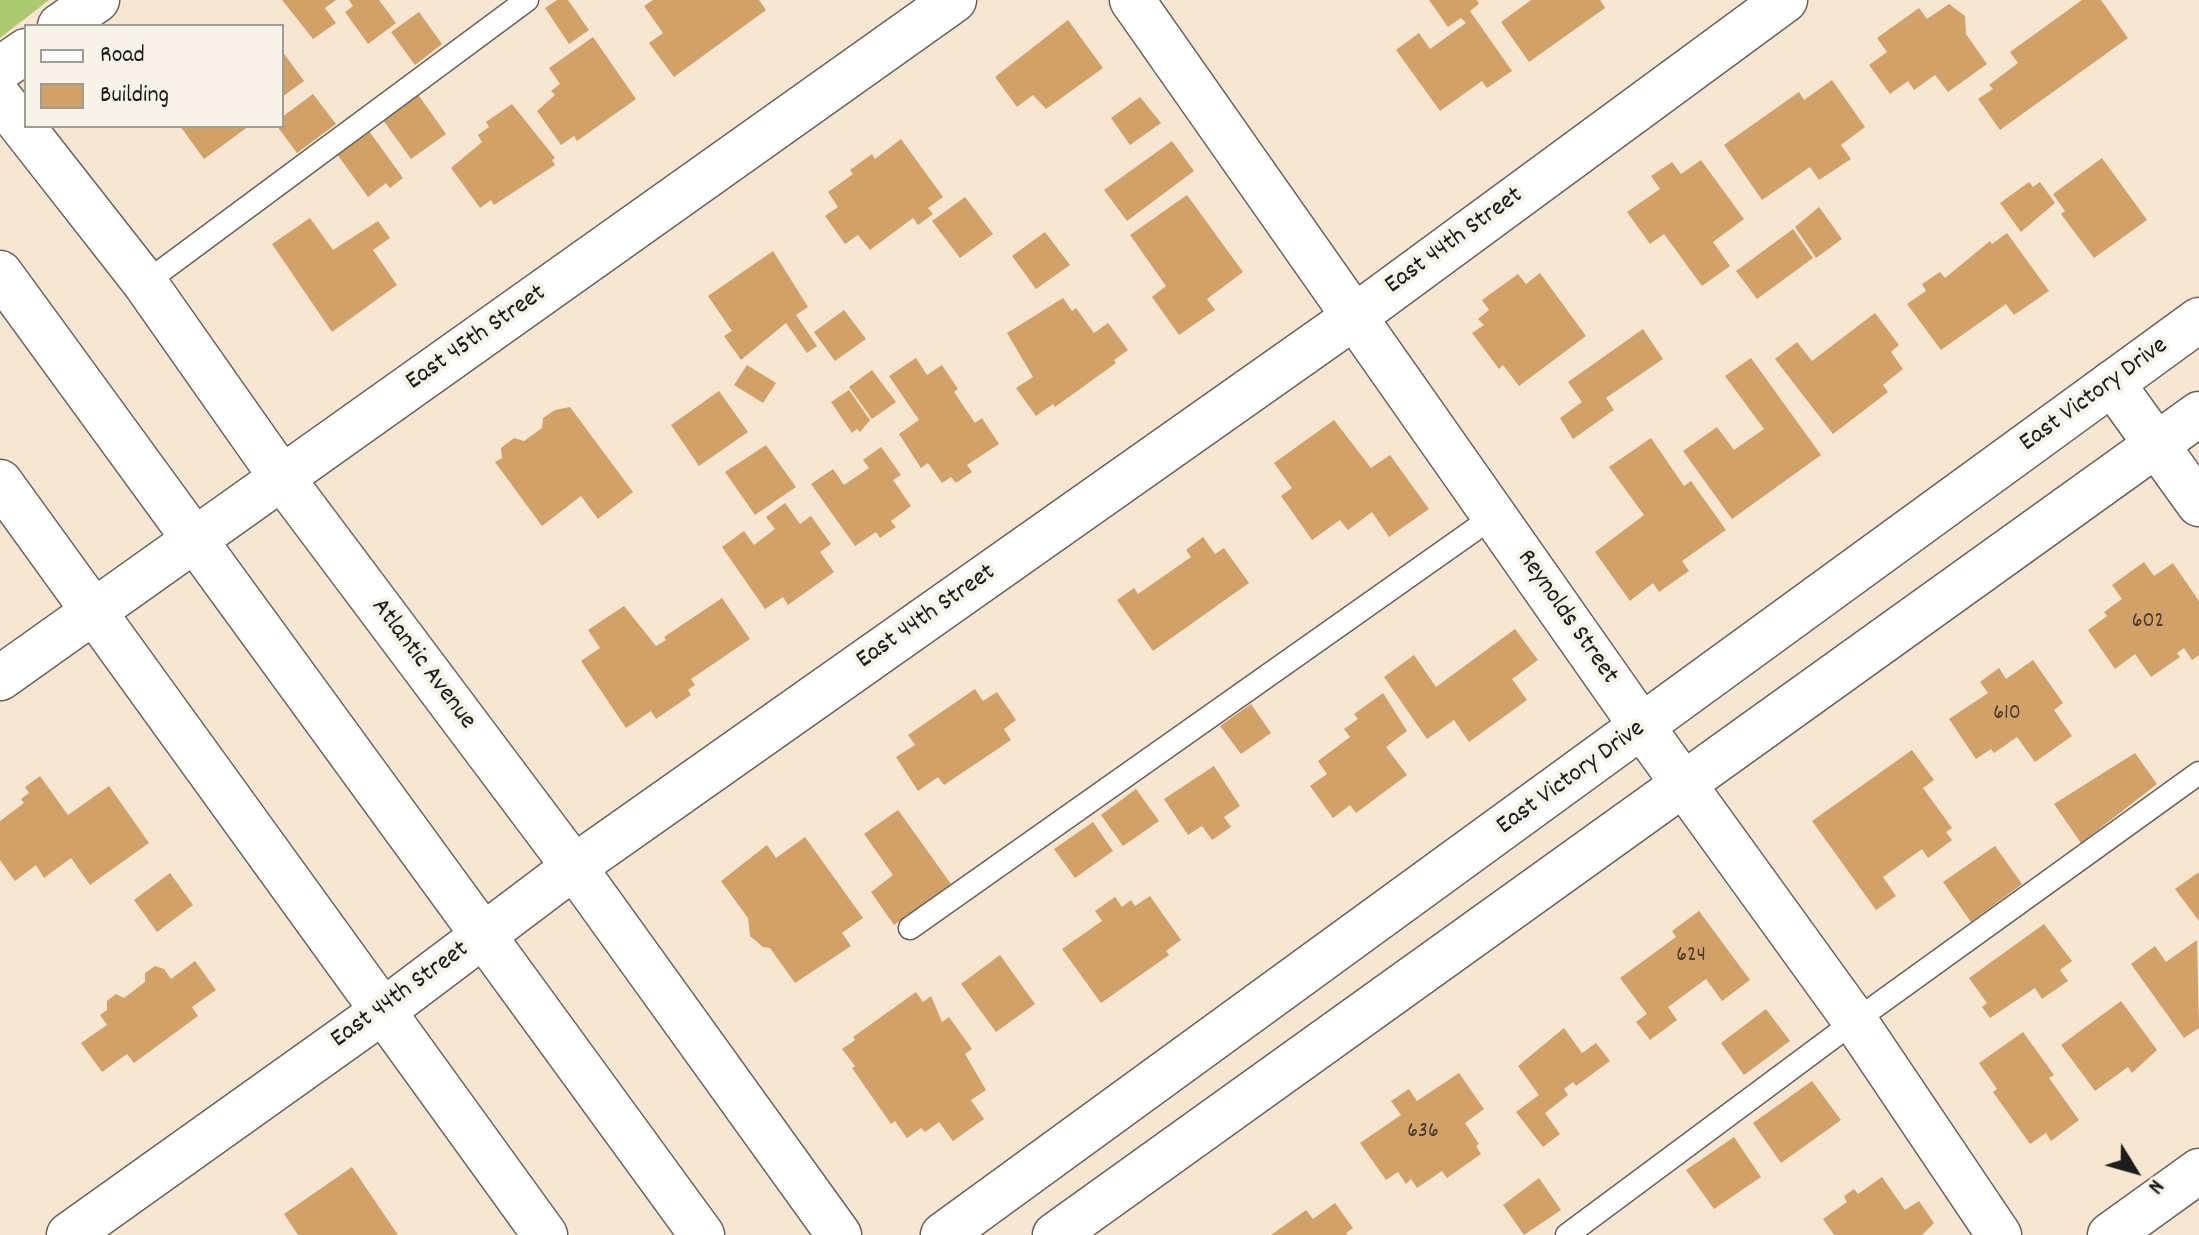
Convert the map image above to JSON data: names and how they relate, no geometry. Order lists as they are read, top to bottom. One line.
{"streets":{"street":["East 44th Street","East 45th Street","East Victory Drive","Reynolds Street","Atlantic Avenue"]},"crossings":[["East 44th Street","Reynolds Street"],["East 44th Street","Atlantic Avenue"],["East 45th Street","Atlantic Avenue"],["East Victory Drive","Reynolds Street"]],"house_numbers":["602","610","624","636"],"legend":["Road","Building"],"north":"bottom right"}
